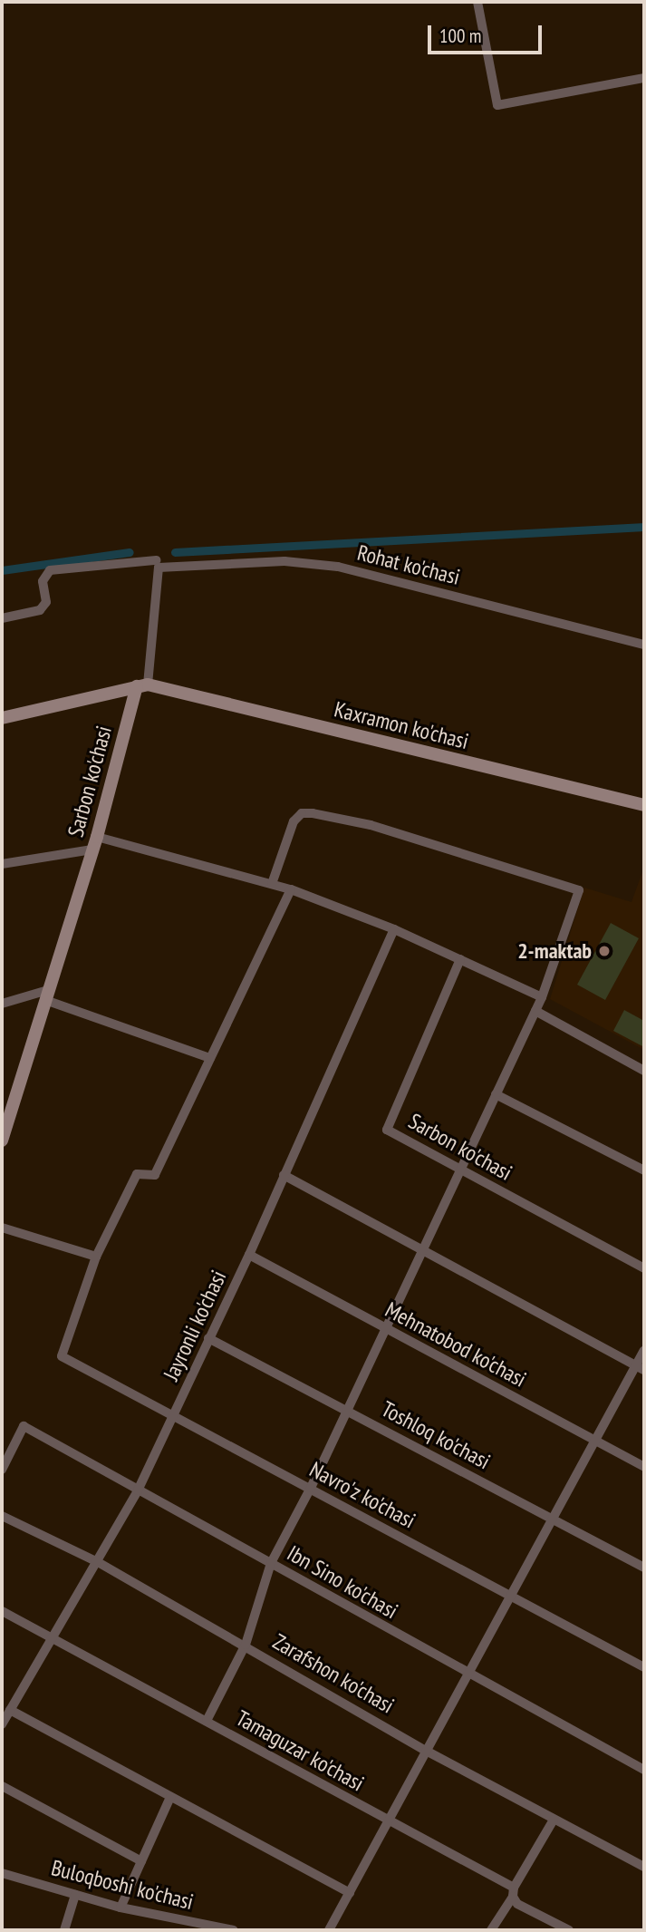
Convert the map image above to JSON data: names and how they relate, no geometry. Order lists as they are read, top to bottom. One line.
{"streets":{"street":["Rohat ko'chasi","Kaxramon ko'chasi","Sarbon ko'chasi","Jayronli ko'chasi","Mehnatobod ko'chasi","Toshloq ko'chasi","Navro'z ko'chasi","Ibn Sino ko'chasi","Zarafshon ko'chasi","Tamaguzar ko'chasi","Buloqboshi ko'chasi"]},"crossings":[["Kaxramon ko'chasi","Sarbon ko'chasi"],["Jayronli ko'chasi","Mehnatobod ko'chasi"],["Jayronli ko'chasi","Toshloq ko'chasi"],["Jayronli ko'chasi","Navro'z ko'chasi"],["Jayronli ko'chasi","Ibn Sino ko'chasi"],["Jayronli ko'chasi","Zarafshon ko'chasi"],["Jayronli ko'chasi","Tamaguzar ko'chasi"]],"places":["2-maktab"],"scale_bar":"100 m"}
